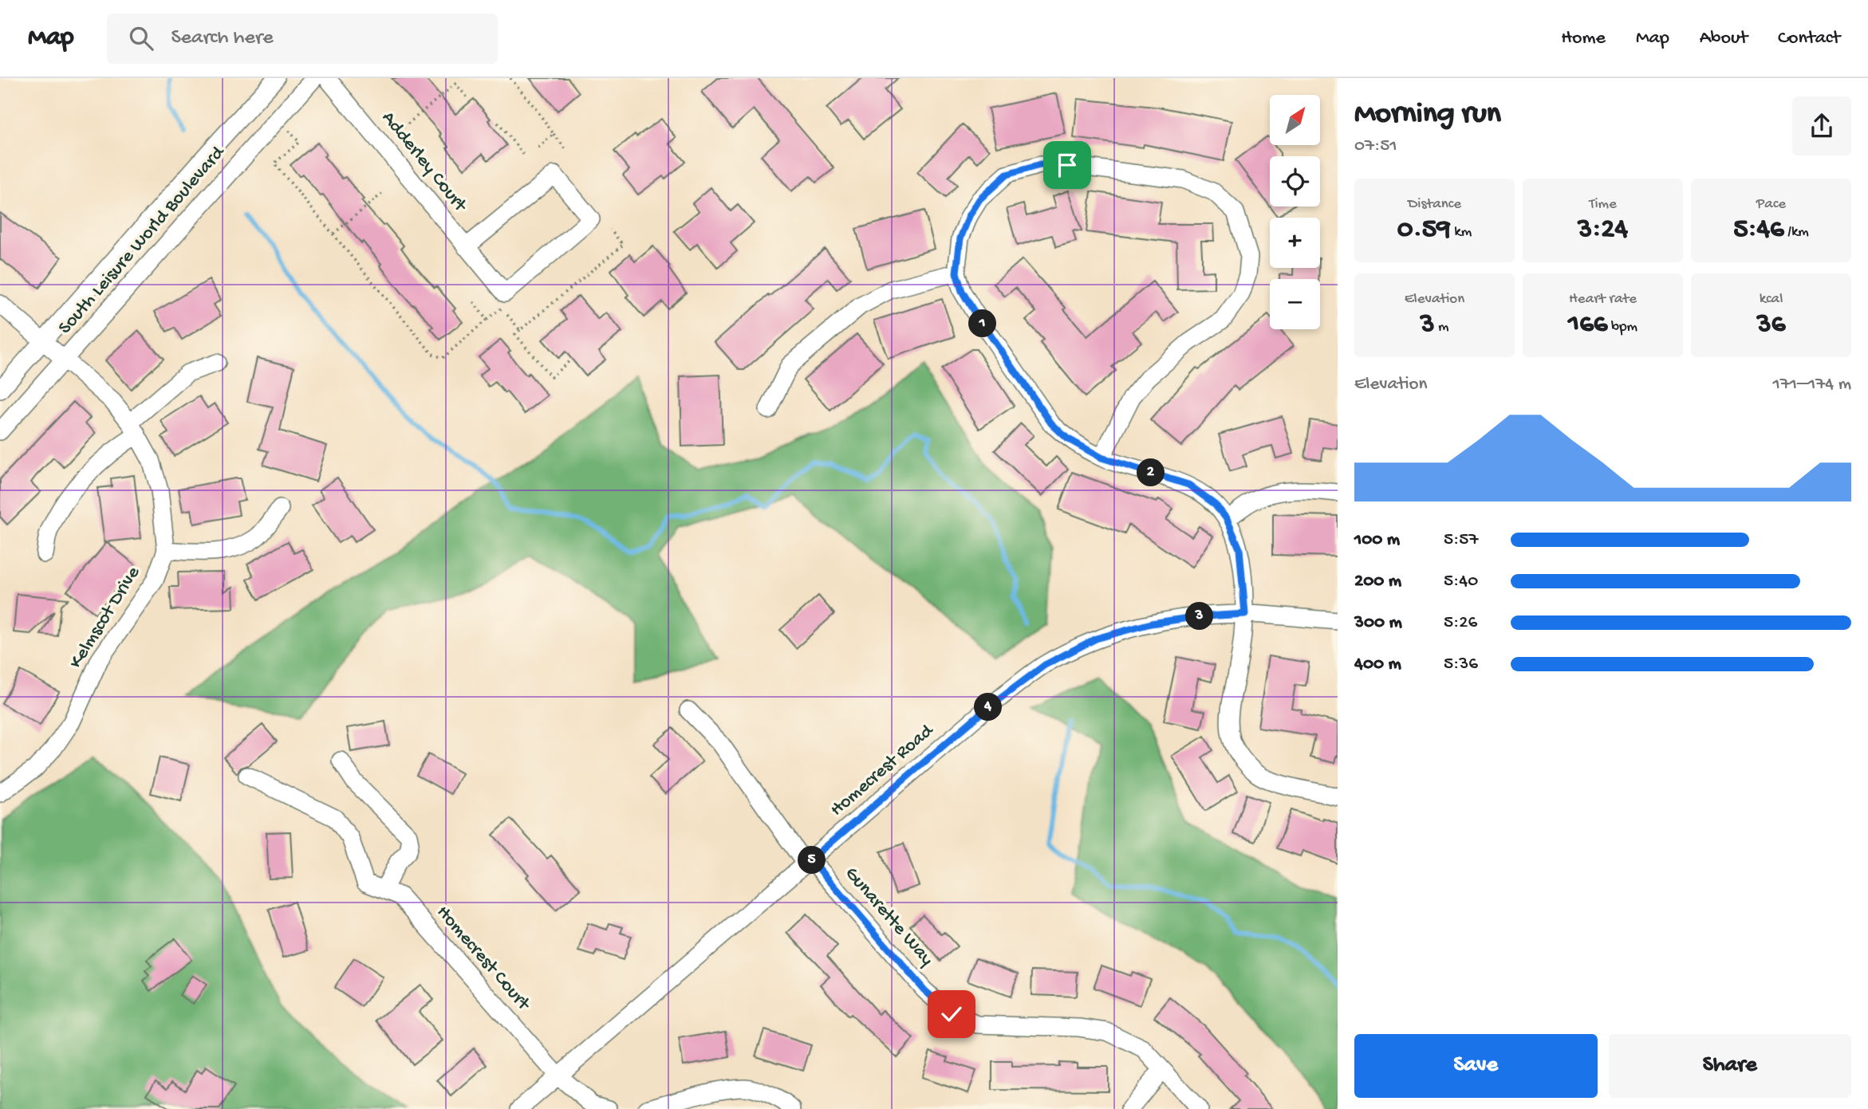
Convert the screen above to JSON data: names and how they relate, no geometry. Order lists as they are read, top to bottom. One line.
{"streets":{"street":["Adderley Court","South Leisure World Boulevard","Kelmscot Drive","Homecrest Road","Gunarette Way","Homecrest Court"]},"crossings":[["South Leisure World Boulevard","Kelmscot Drive"],["Homecrest Road","Gunarette Way"],["Homecrest Road","Homecrest Court"]],"north":"top right","page":{"header":"Map","search":"Search here","nav":["Home","Map","About","Contact"],"heading":["Morning run","07:51"],"map_buttons":["+","−"],"stats":[["Distance","0.59 km"],["Time","3:24"],["Pace","5:46 /km"],["Elevation","3 m"],["Heart rate","166 bpm"],["kcal","36"]],"pins":["1","2","3","4","5"],"chart":["Elevation","171–174 m"],"list":[{"name":"100 m","note":"5:57"},{"name":"200 m","note":"5:40"},{"name":"300 m","note":"5:26"},{"name":"400 m","note":"5:36"}],"buttons":["Save","Share"]}}
